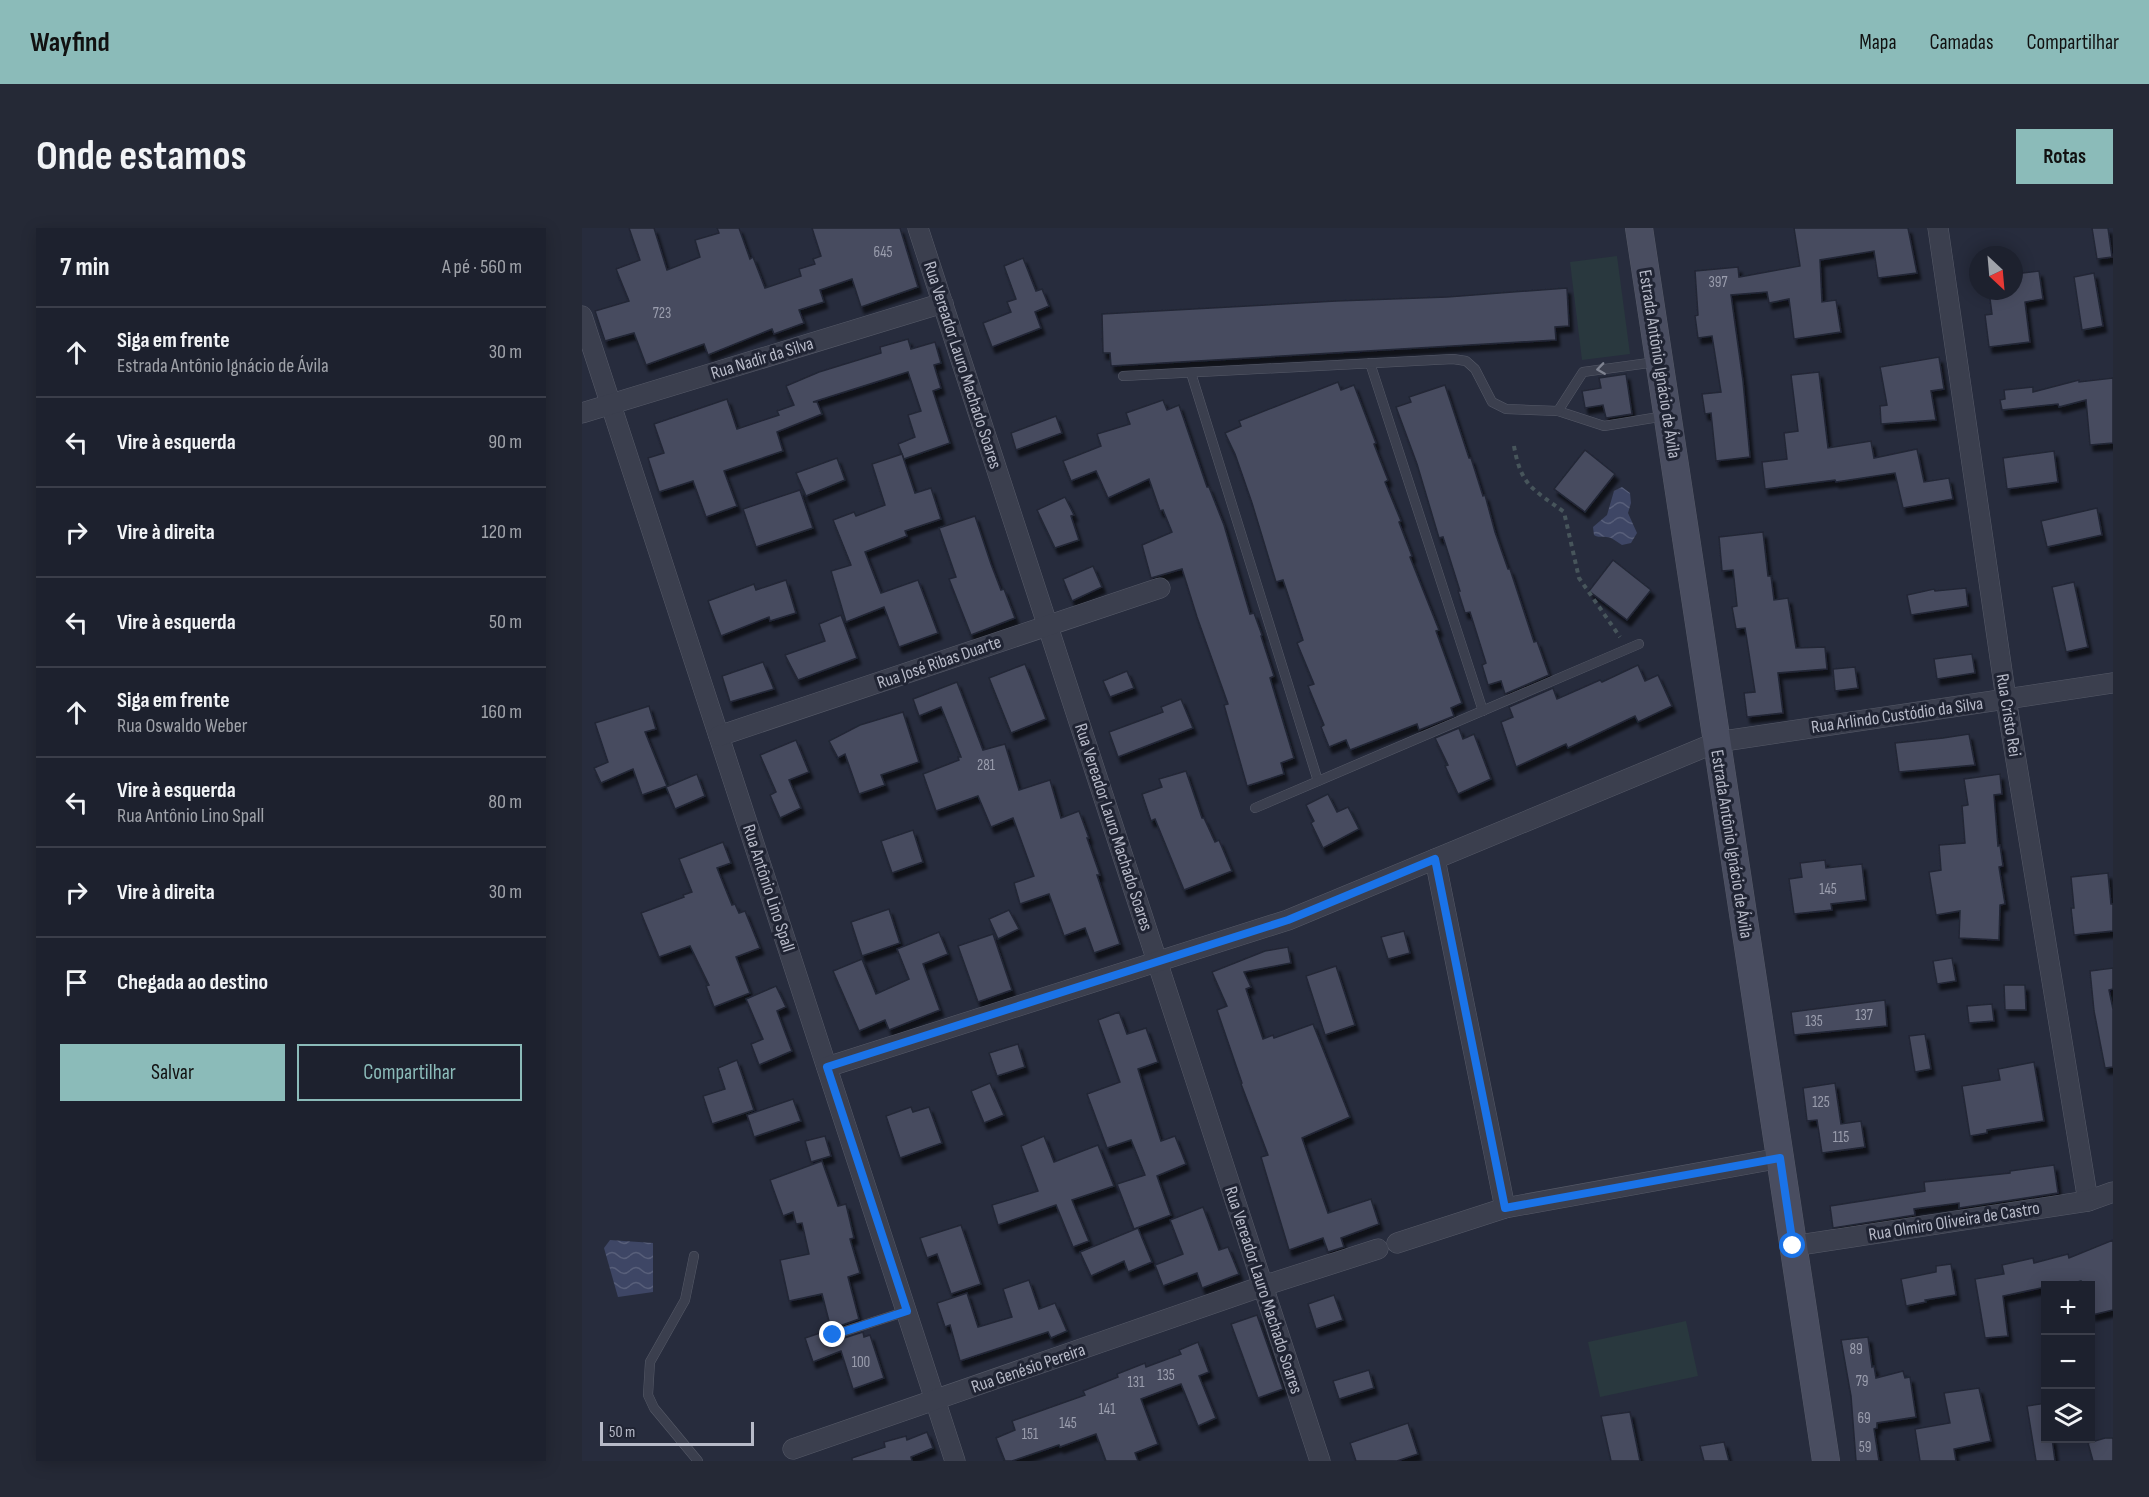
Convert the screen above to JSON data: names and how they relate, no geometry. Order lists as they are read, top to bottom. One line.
{"streets":{"street":["Rua Nadir da Silva","Estrada Antônio Ignácio de Ávila","Rua Vereador Lauro Machado Soares","Rua José Ribas Duarte","Rua Arlindo Custódio da Silva","Rua Cristo Rei","Rua Antônio Lino Spall","Rua Olmiro Oliveira de Castro","Rua Genésio Pereira"]},"crossings":[["Rua Nadir da Silva","Rua Vereador Lauro Machado Soares"],["Rua Nadir da Silva","Rua Antônio Lino Spall"],["Estrada Antônio Ignácio de Ávila","Rua Arlindo Custódio da Silva"],["Estrada Antônio Ignácio de Ávila","Rua Olmiro Oliveira de Castro"],["Estrada Antônio Ignácio de Ávila","Rua Genésio Pereira"],["Rua Vereador Lauro Machado Soares","Rua José Ribas Duarte"],["Rua Vereador Lauro Machado Soares","Rua Arlindo Custódio da Silva"],["Rua Vereador Lauro Machado Soares","Rua Genésio Pereira"],["Rua José Ribas Duarte","Rua Antônio Lino Spall"],["Rua Arlindo Custódio da Silva","Rua Cristo Rei"],["Rua Arlindo Custódio da Silva","Rua Antônio Lino Spall"],["Rua Cristo Rei","Rua Olmiro Oliveira de Castro"],["Rua Antônio Lino Spall","Rua Genésio Pereira"]],"house_numbers":["645","397","723","281","145","137","135","125","115","89","100","135","79","131","141","69","145","151","59"],"scale_bar":"50 m","north":"bottom right","page":{"header":"Wayfind","nav":["Mapa","Camadas","Compartilhar"],"buttons":["Rotas",["Salvar","Compartilhar"]],"title":"Onde estamos","heading":["7 min","A pé · 560 m"],"list":[["Siga em frente","Estrada Antônio Ignácio de Ávila","30 m"],["Vire à esquerda","90 m"],["Vire à direita","120 m"],["Vire à esquerda","50 m"],["Siga em frente","Rua Oswaldo Weber","160 m"],["Vire à esquerda","Rua Antônio Lino Spall","80 m"],["Vire à direita","30 m"],"Chegada ao destino"],"map_buttons":["+","−"],"scale":"50 m"}}
